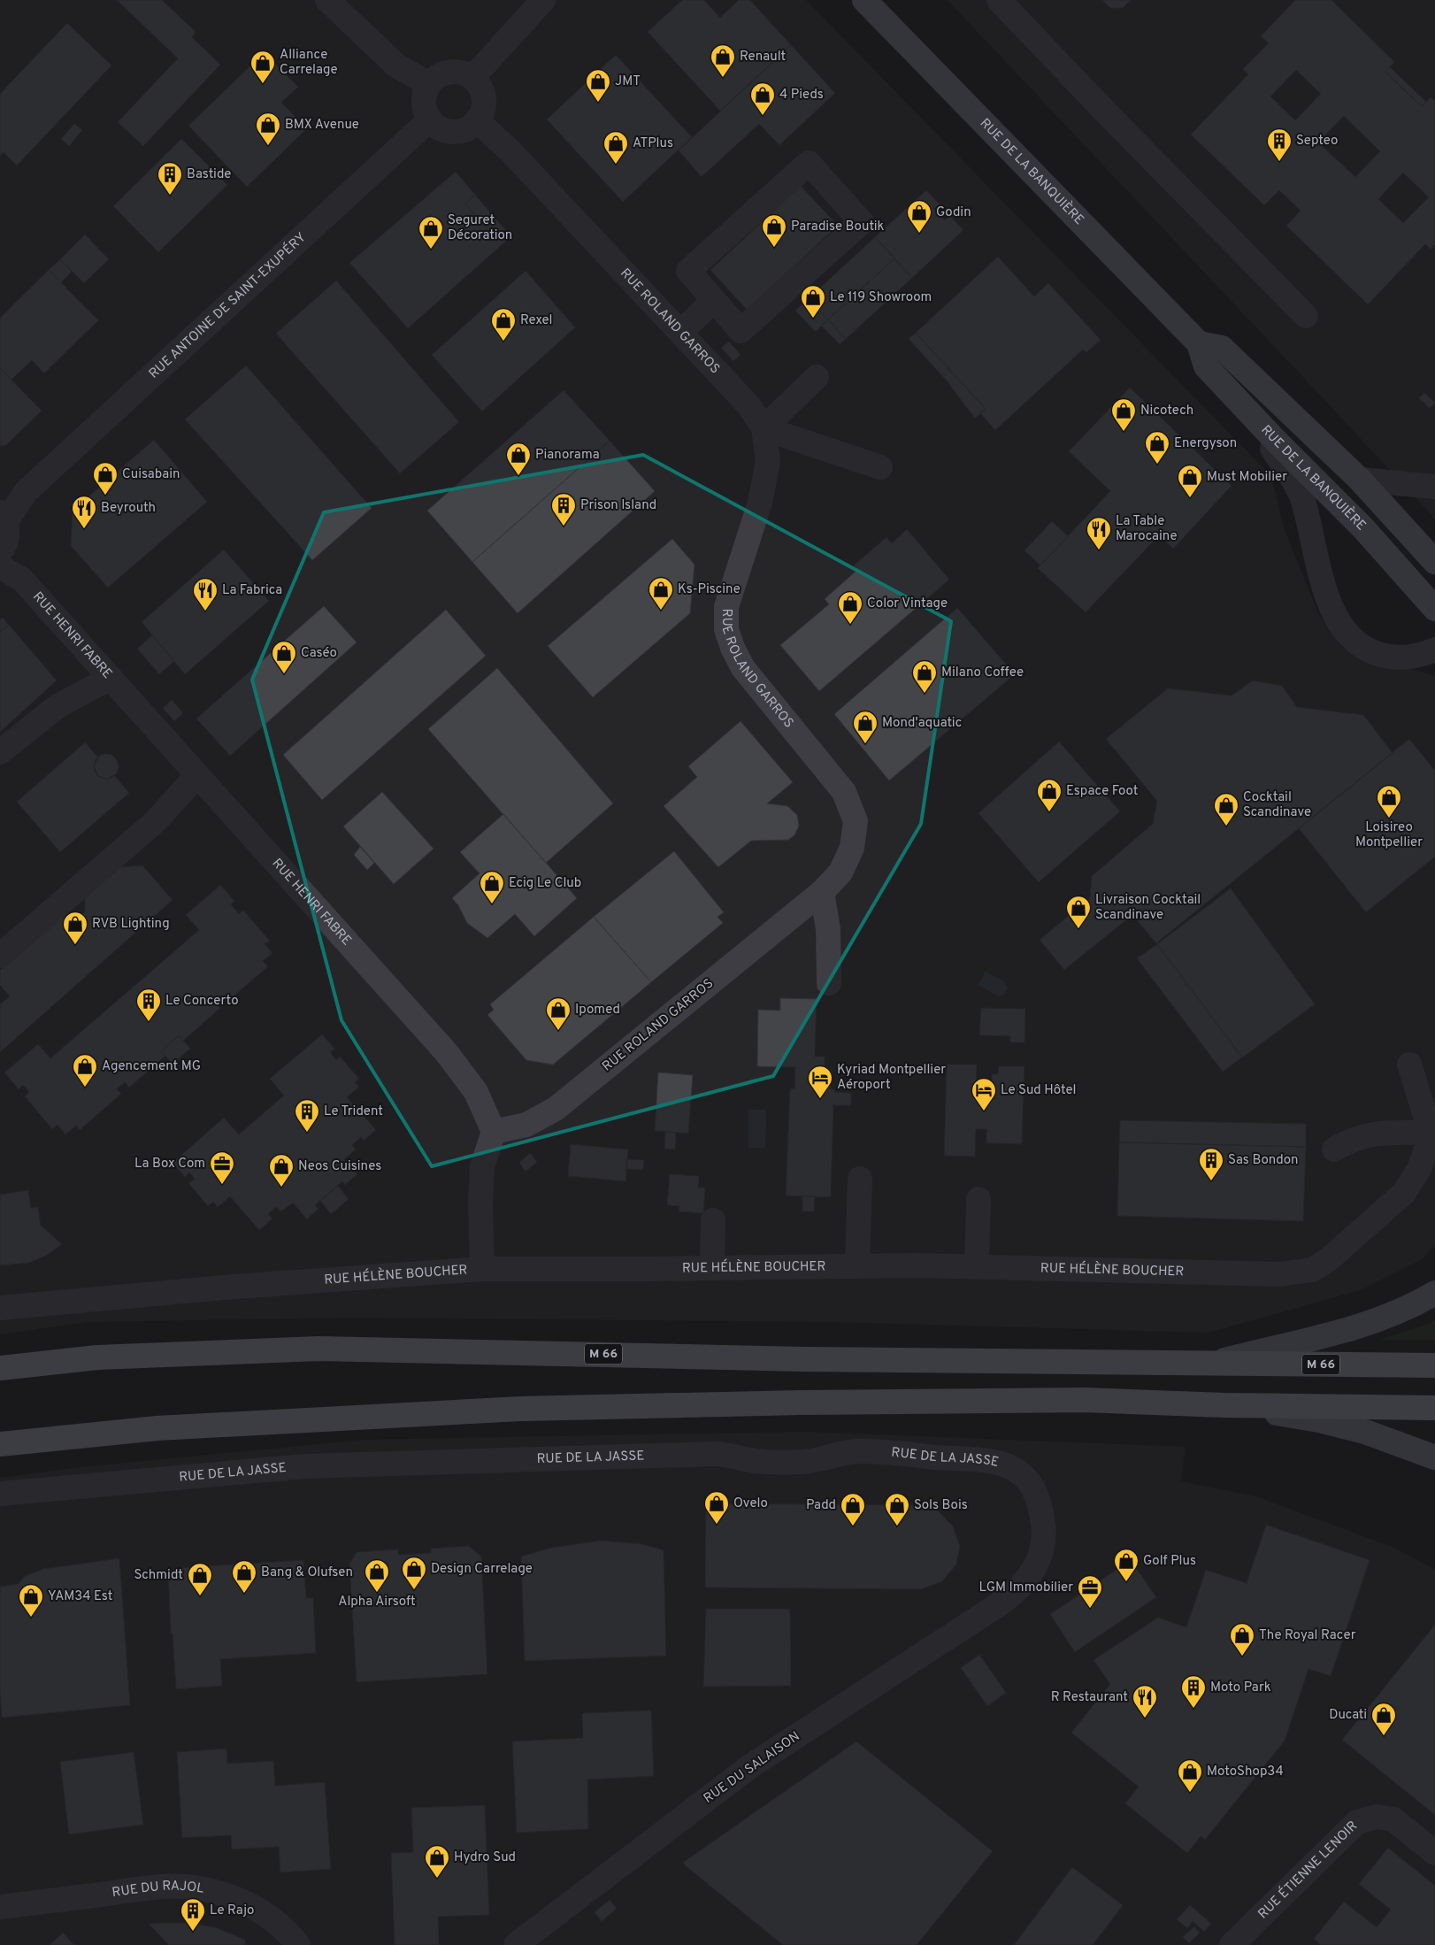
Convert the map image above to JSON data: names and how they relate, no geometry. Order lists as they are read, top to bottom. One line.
{"streets":{"highway":["M 66"],"main road":["RUE DE LA BANQUIÈRE"],"street":["RUE ANTOINE DE SAINT-EXUPÉRY","RUE ROLAND GARROS","RUE HENRI FABRE","RUE HÉLÈNE BOUCHER","RUE DE LA JASSE","RUE DU SALAISON","RUE ÉTIENNE LENOIR","RUE DU RAJOL"]},"crossings":[["RUE ANTOINE DE SAINT-EXUPÉRY","RUE ROLAND GARROS"],["RUE ANTOINE DE SAINT-EXUPÉRY","RUE HENRI FABRE"],["RUE ROLAND GARROS","RUE HENRI FABRE"],["RUE DE LA JASSE","RUE DU SALAISON"]],"places":{"shop":["Renault","Alliance Carrelage","JMT","4 Pieds","BMX Avenue","ATPlus","Godin","Paradise Boutik","Seguret Décoration","Le 119 Showroom","Rexel","Nicotech","Energyson","Pianorama","Cuisabain","Must Mobilier","Ks-Piscine","Color Vintage","Caséo","Milano Coffee","Mond'aquatic","Espace Foot","Loisireo Montpellier","Cocktail Scandinave","Ecig Le Club","Livraison Cocktail Scandinave","RVB Lighting","Ipomed","Agencement MG","Neos Cuisines","Ovelo","Padd","Sols Bois","Golf Plus","Design Carrelage","Alpha Airsoft","Bang & Olufsen","Schmidt","YAM34 Est","The Royal Racer","Ducati","MotoShop34","Hydro Sud"],"building":["Septeo","Bastide","Prison Island","Le Concerto","Le Trident","Sas Bondon","Moto Park","Le Rajo"],"restaurant":["Beyrouth","La Table Marocaine","La Fabrica","R Restaurant"],"hotel":["Kyriad Montpellier Aéroport","Le Sud Hôtel"],"office":["La Box Com","LGM Immobilier"]}}
